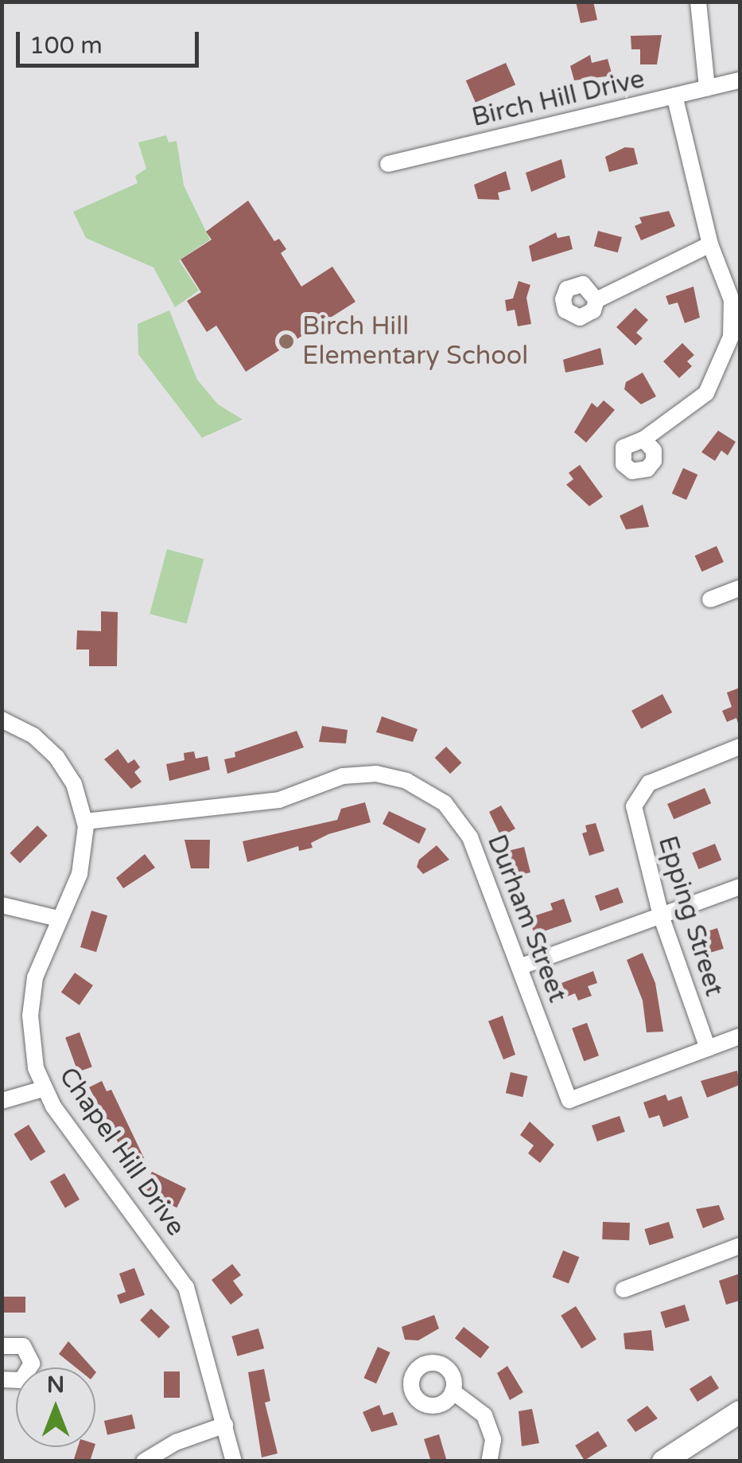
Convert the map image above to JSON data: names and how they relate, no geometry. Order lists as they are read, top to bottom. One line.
{"streets":{"street":["Birch Hill Drive","Epping Street","Durham Street","Chapel Hill Drive"]},"crossings":[["Epping Street","Durham Street"],["Durham Street","Chapel Hill Drive"]],"places":["Birch Hill Elementary School"],"scale_bar":"100 m","north":"top"}
